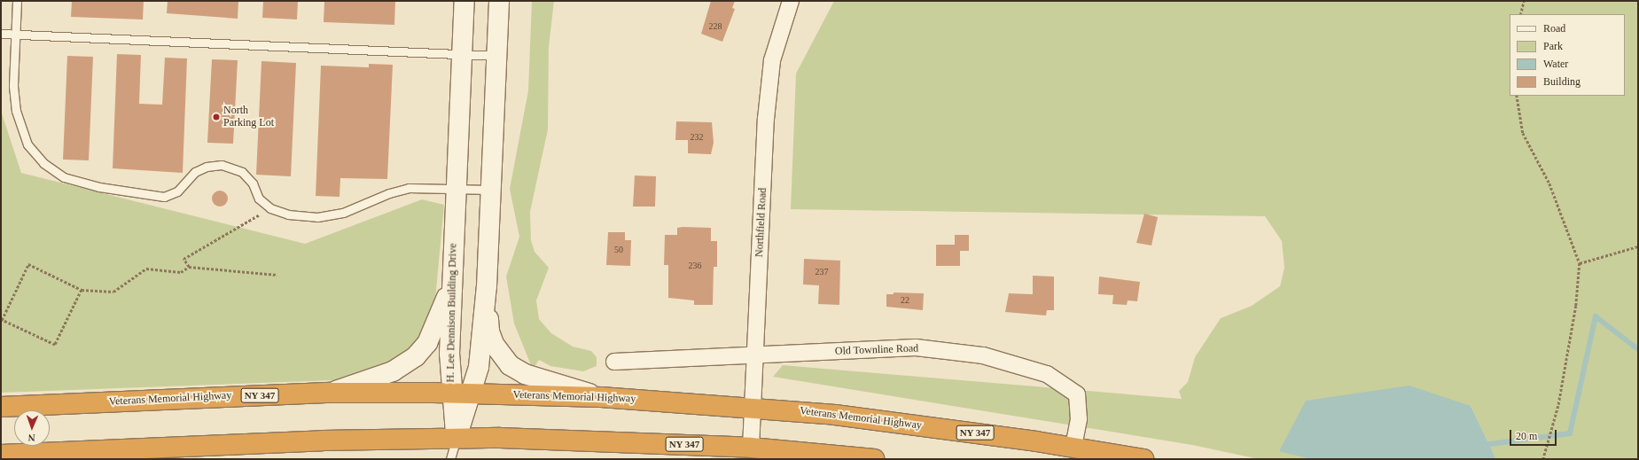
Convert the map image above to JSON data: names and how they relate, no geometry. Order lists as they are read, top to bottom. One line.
{"streets":{"highway":["NY 347","Veterans Memorial Highway"],"street":["Northfield Road","H. Lee Dennison Building Drive","Old Townline Road"]},"crossings":[["Northfield Road","Old Townline Road"],["Northfield Road","NY 347"],["Northfield Road","Veterans Memorial Highway"],["H. Lee Dennison Building Drive","NY 347"],["H. Lee Dennison Building Drive","Veterans Memorial Highway"],["Old Townline Road","Veterans Memorial Highway"]],"places":["North Parking Lot"],"house_numbers":["228","232","50","236","237","22"],"legend":["Road","Park","Water","Building"],"scale_bar":"20 m","north":"bottom"}
